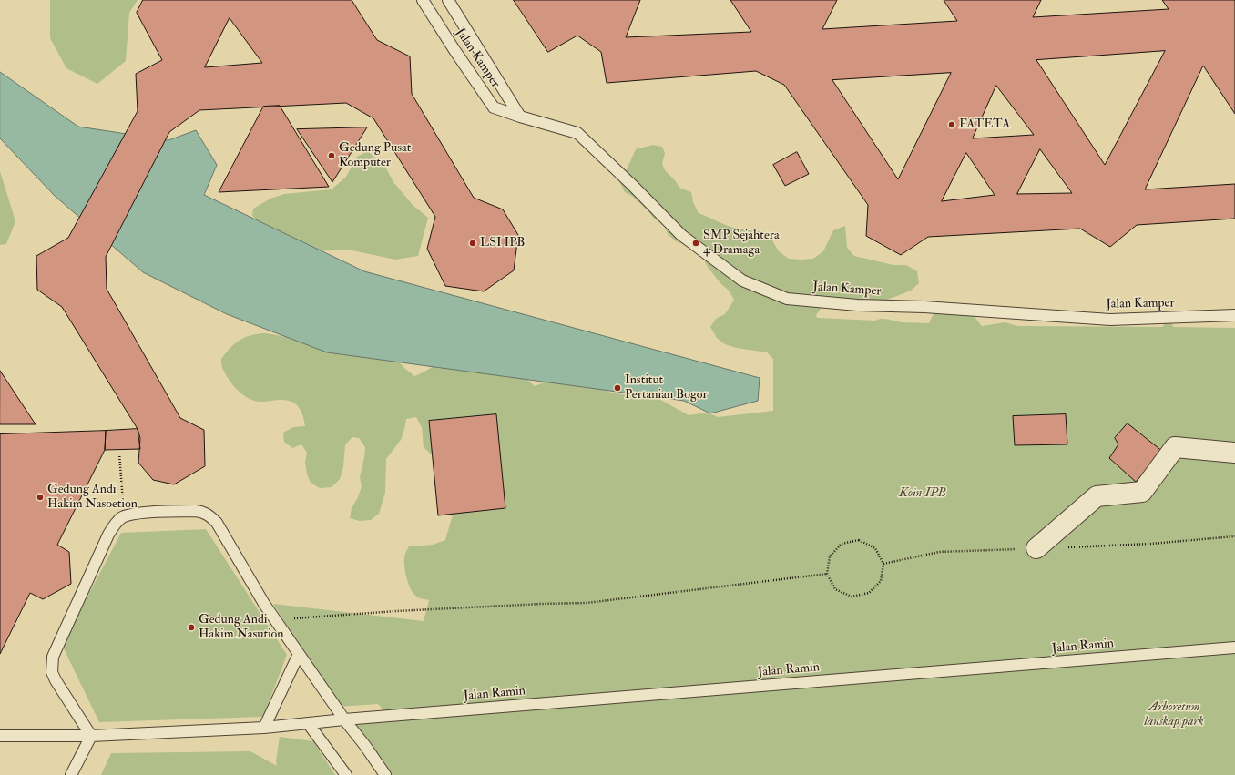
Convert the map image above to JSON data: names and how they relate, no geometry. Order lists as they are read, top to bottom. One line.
{"streets":{"lane":["Jalan Kamper","Jalan Ramin"]},"parks":["Koin IPB","Arboretum lanskap park"],"places":["FATETA","Gedung Pusat Komputer","LSI IPB","SMP Sejahtera 4 Dramaga","Institut Pertanian Bogor","Gedung Andi Hakim Nasoetion","Gedung Andi Hakim Nasution"]}
